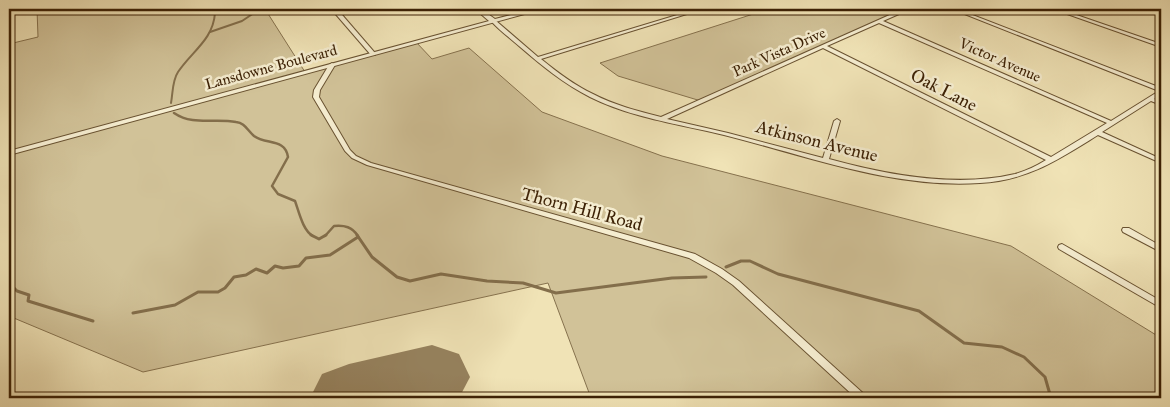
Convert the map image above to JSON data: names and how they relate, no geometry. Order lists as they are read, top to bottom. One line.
{"streets":{"street":["Park Vista Drive","Victor Avenue","Lansdowne Boulevard","Oak Lane","Atkinson Avenue","Thorn Hill Road"]},"crossings":[["Park Vista Drive","Victor Avenue"],["Park Vista Drive","Oak Lane"],["Park Vista Drive","Atkinson Avenue"],["Victor Avenue","Atkinson Avenue"],["Lansdowne Boulevard","Atkinson Avenue"],["Lansdowne Boulevard","Thorn Hill Road"],["Oak Lane","Atkinson Avenue"]]}
